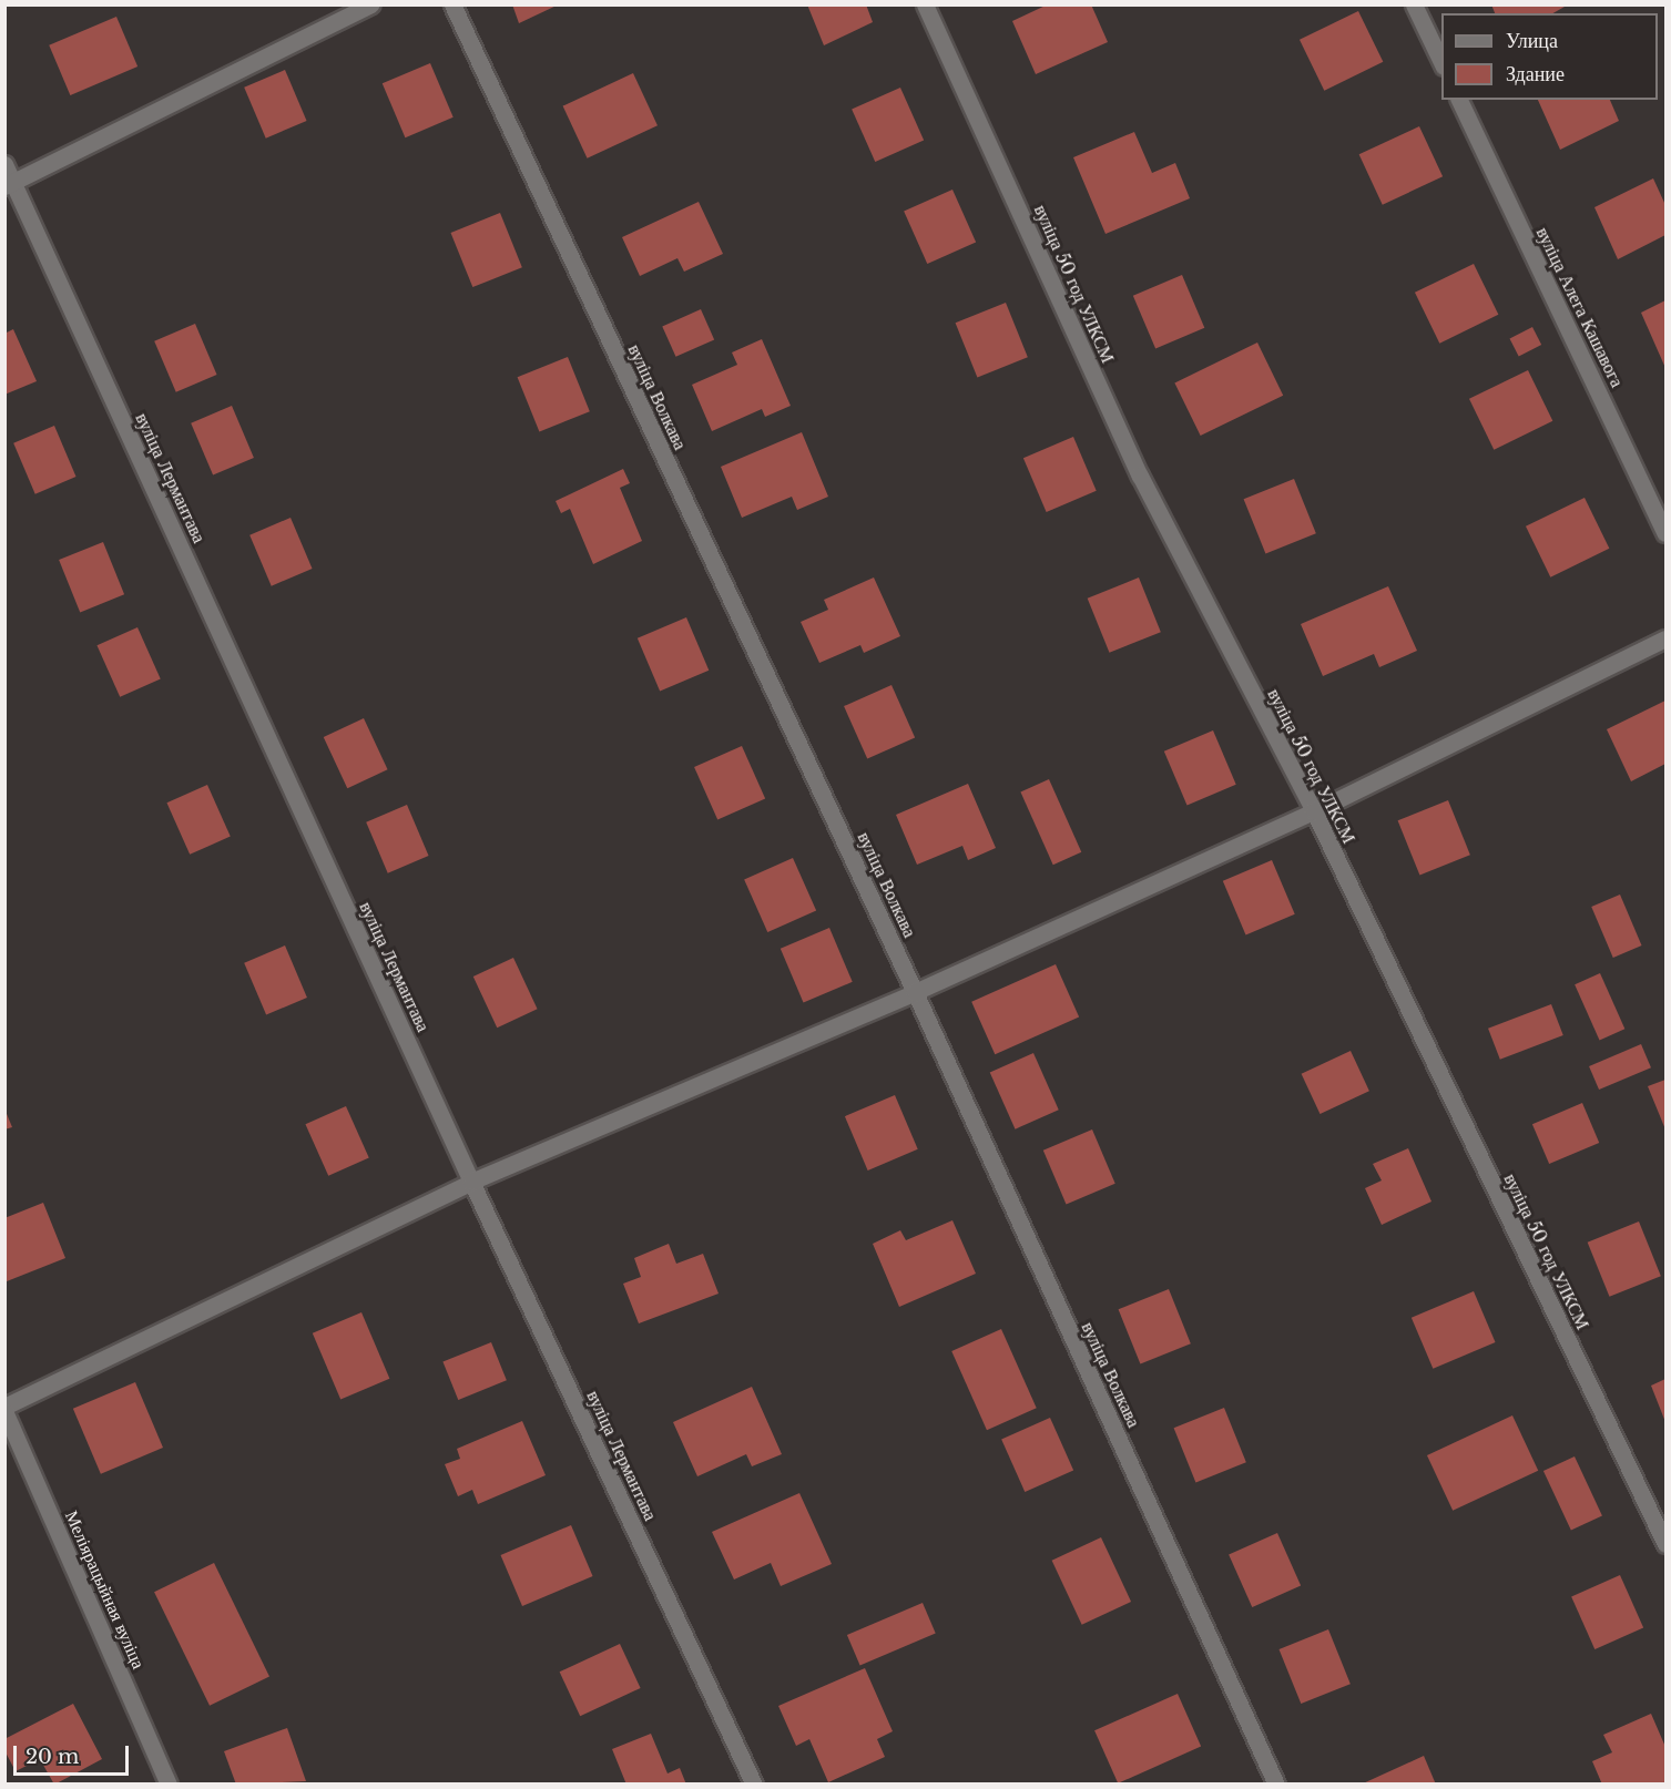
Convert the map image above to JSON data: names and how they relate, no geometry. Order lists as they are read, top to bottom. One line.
{"streets":{"street":["вуліца 50 год УЛКСМ","вуліца Алега Кашавога","вуліца Волкава","вуліца Лермантава","Меліярацыйная вуліца"]},"legend":["Улица","Здание"],"scale_bar":"20 m"}
